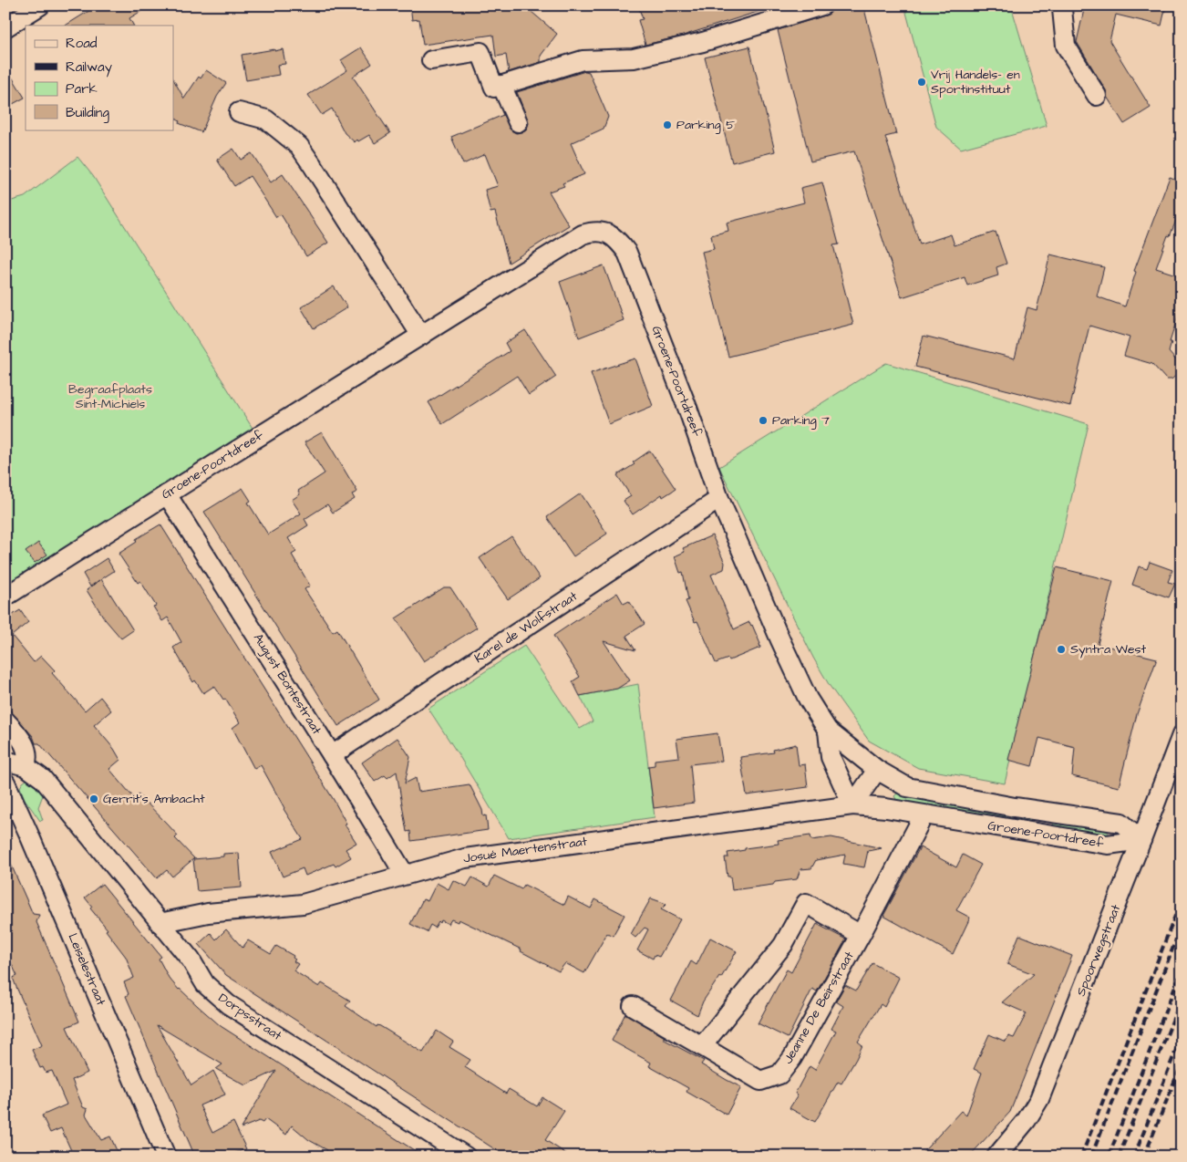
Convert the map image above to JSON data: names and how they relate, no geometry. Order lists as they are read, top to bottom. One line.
{"streets":{"street":["Groene-Poortdreef","Karel de Wolfstraat","August Bontestraat","Josué Maertenstraat","Spoorwegstraat","Leiselestraat","Jeanne De Beirstraat","Dorpsstraat"]},"crossings":[["Groene-Poortdreef","Karel de Wolfstraat"],["Groene-Poortdreef","August Bontestraat"],["Groene-Poortdreef","Josué Maertenstraat"],["Groene-Poortdreef","Spoorwegstraat"],["Groene-Poortdreef","Jeanne De Beirstraat"],["Karel de Wolfstraat","August Bontestraat"],["August Bontestraat","Josué Maertenstraat"],["Josué Maertenstraat","Dorpsstraat"]],"parks":["Begraafplaats Sint-Michiels"],"places":["Vrij Handels- en Sportinstituut","Parking 5","Parking 7","Syntra West","Gerrit's Ambacht"],"legend":["Road","Railway","Park","Building"]}
